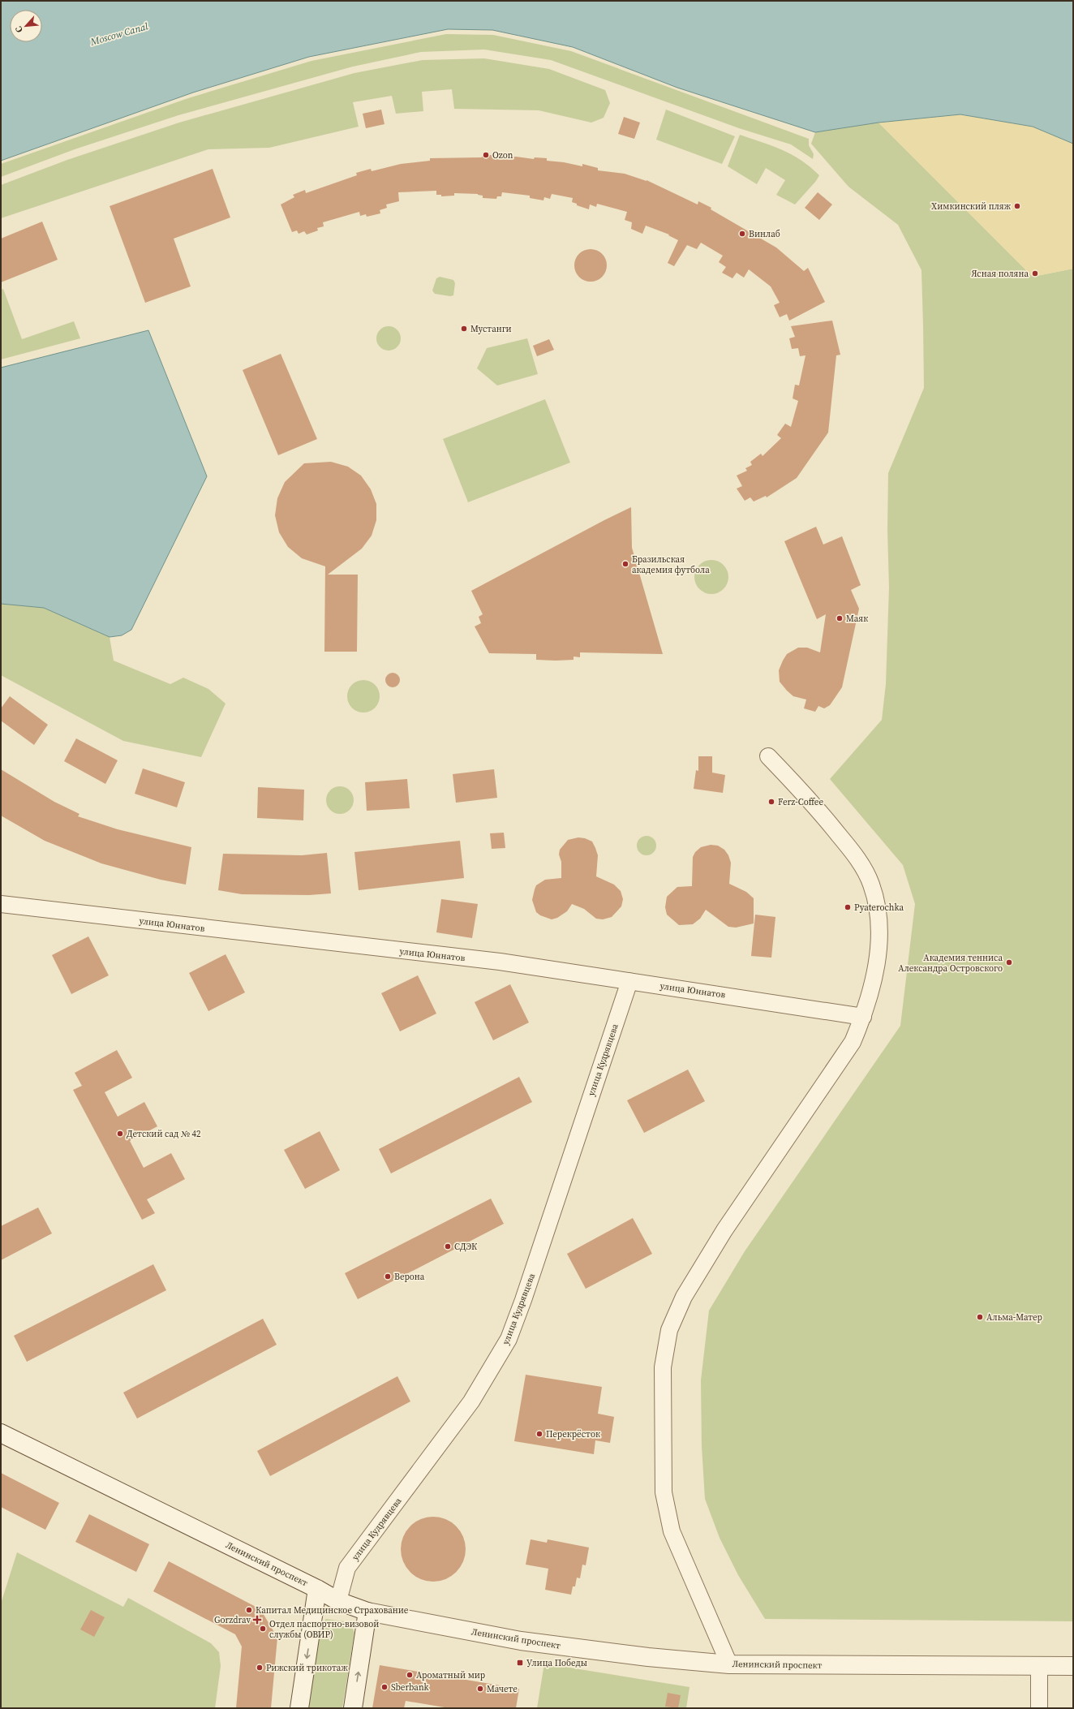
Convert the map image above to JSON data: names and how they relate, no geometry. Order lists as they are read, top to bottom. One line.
{"streets":{"street":["улица Юннатов","улица Кудрявцева","Ленинский проспект"]},"crossings":[["улица Юннатов","улица Кудрявцева"],["улица Кудрявцева","Ленинский проспект"]],"water":["Moscow Canal"],"places":{"other":["Ozon","Химкинский пляж","Винлаб","Ясная поляна","Мустанги","Бразильская академия футбола","Маяк","Ferz-Coffee","Pyaterochka","Академия тенниса Александра Островского","Детский сад № 42","СДЭК","Верона","Альма-Матер","Перекрёсток","Капитал Медицинское Страхование","Отдел паспортно-визовой службы (ОВИР)","Рижский трикотаж","Ароматный мир","Sberbank","Мачете"],"health":["Gorzdrav"],"transit":["Улица Победы"]},"north":"bottom left"}
